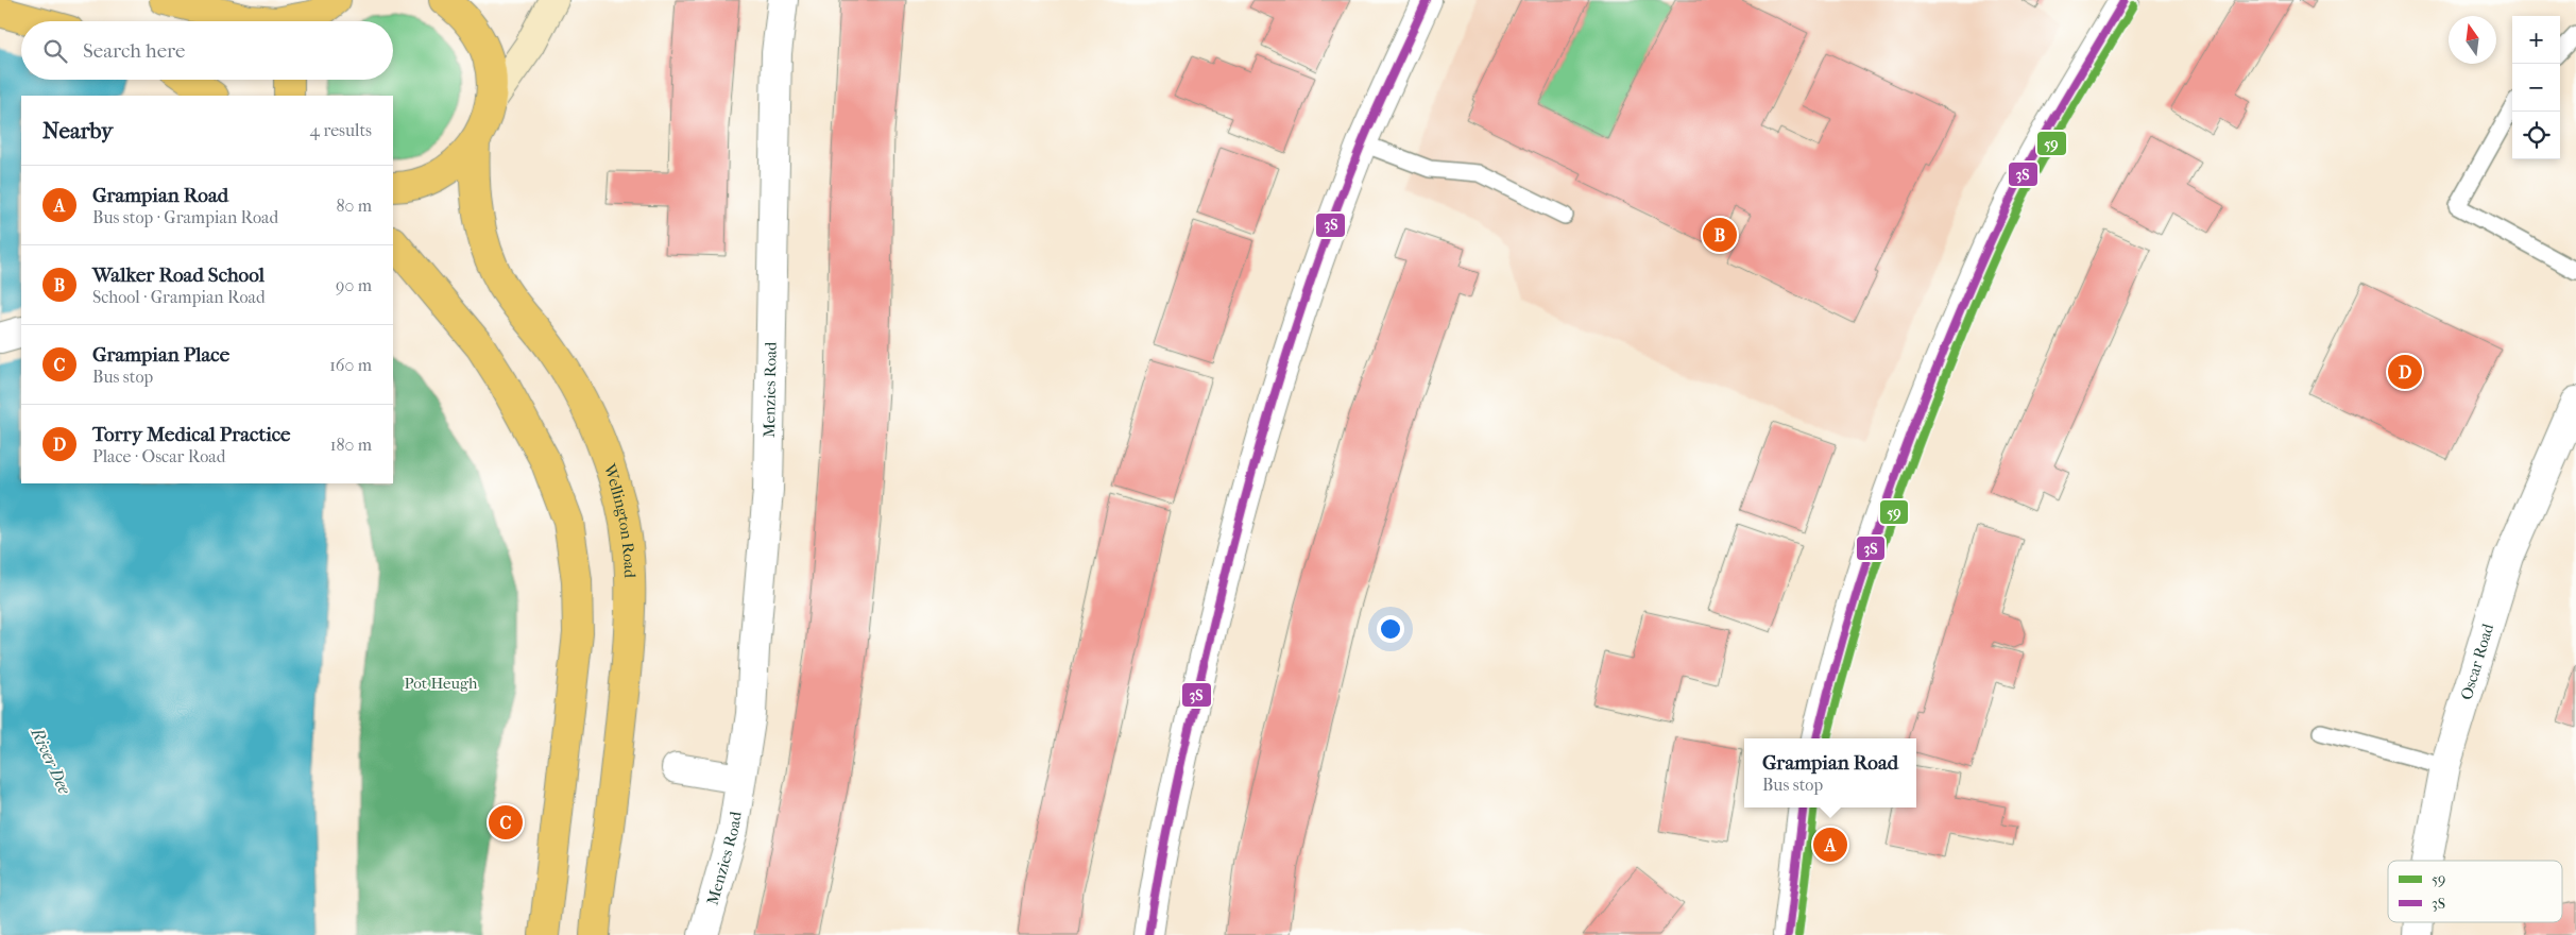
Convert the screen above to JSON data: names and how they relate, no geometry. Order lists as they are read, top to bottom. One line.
{"streets":{"main road":["Wellington Road"],"street":["Menzies Road","Oscar Road"]},"water":["River Dee"],"parks":["Pot Heugh"],"lines":["transit line 3S","transit line 59"],"legend":["59","3S"],"north":"top","page":{"map_buttons":["+","−"],"search":"Search here","heading":["Nearby","4 results"],"list":[{"mark":"A","name":"Grampian Road","note":"Bus stop · Grampian Road","value":"80 m"},{"mark":"B","name":"Walker Road School","note":"School · Grampian Road","value":"90 m"},{"mark":"C","name":"Grampian Place","note":"Bus stop","value":"160 m"},{"mark":"D","name":"Torry Medical Practice","note":"Place · Oscar Road","value":"180 m"}],"pins":["B","D","C","A"],"popup":["Grampian Road","Bus stop"]}}
